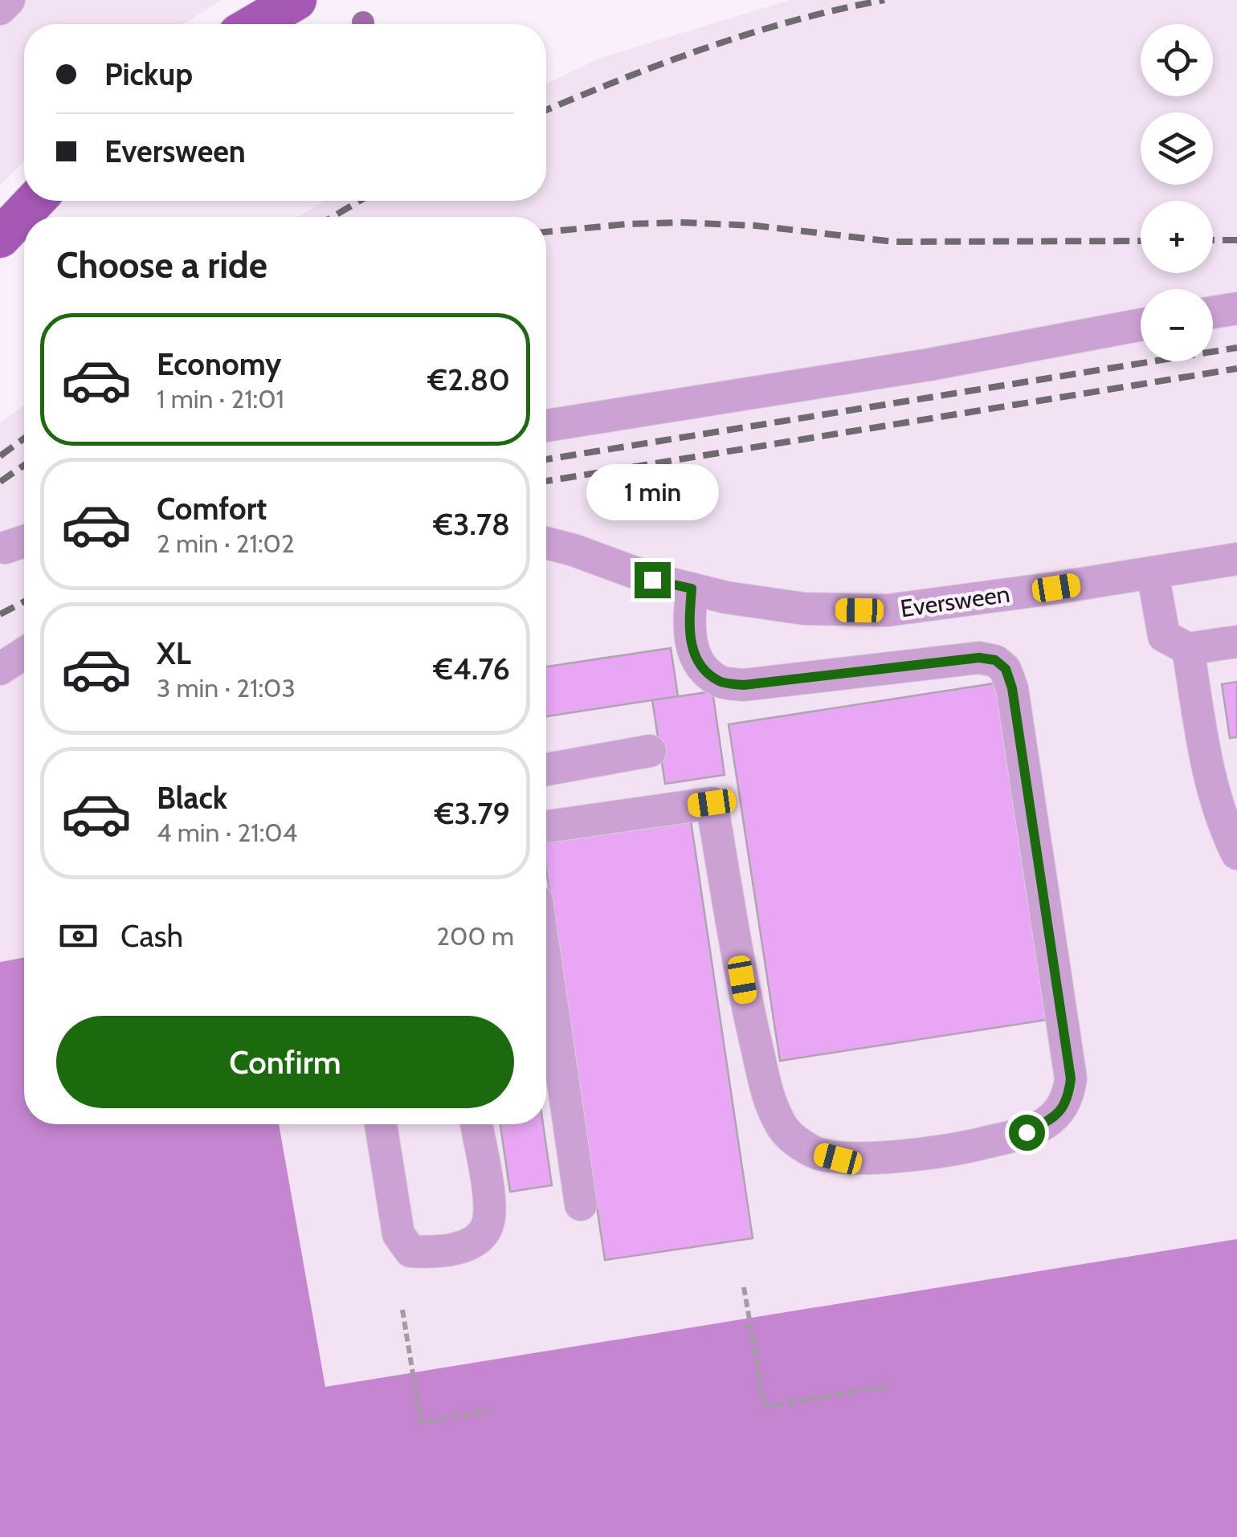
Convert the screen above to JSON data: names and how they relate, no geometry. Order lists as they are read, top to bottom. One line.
{"streets":{"street":["Eversween"]},"page":{"map_buttons":["+","−"],"banner":["Pickup","Eversween"],"heading":"Choose a ride","list":[{"name":"Economy","note":"1 min · 21:01","value":"€2.80"},{"name":"Comfort","note":"2 min · 21:02","value":"€3.78"},{"name":"XL","note":"3 min · 21:03","value":"€4.76"},{"name":"Black","note":"4 min · 21:04","value":"€3.79"}],"bubble":"1 min","pay":["Cash","200 m"],"buttons":"Confirm"}}
